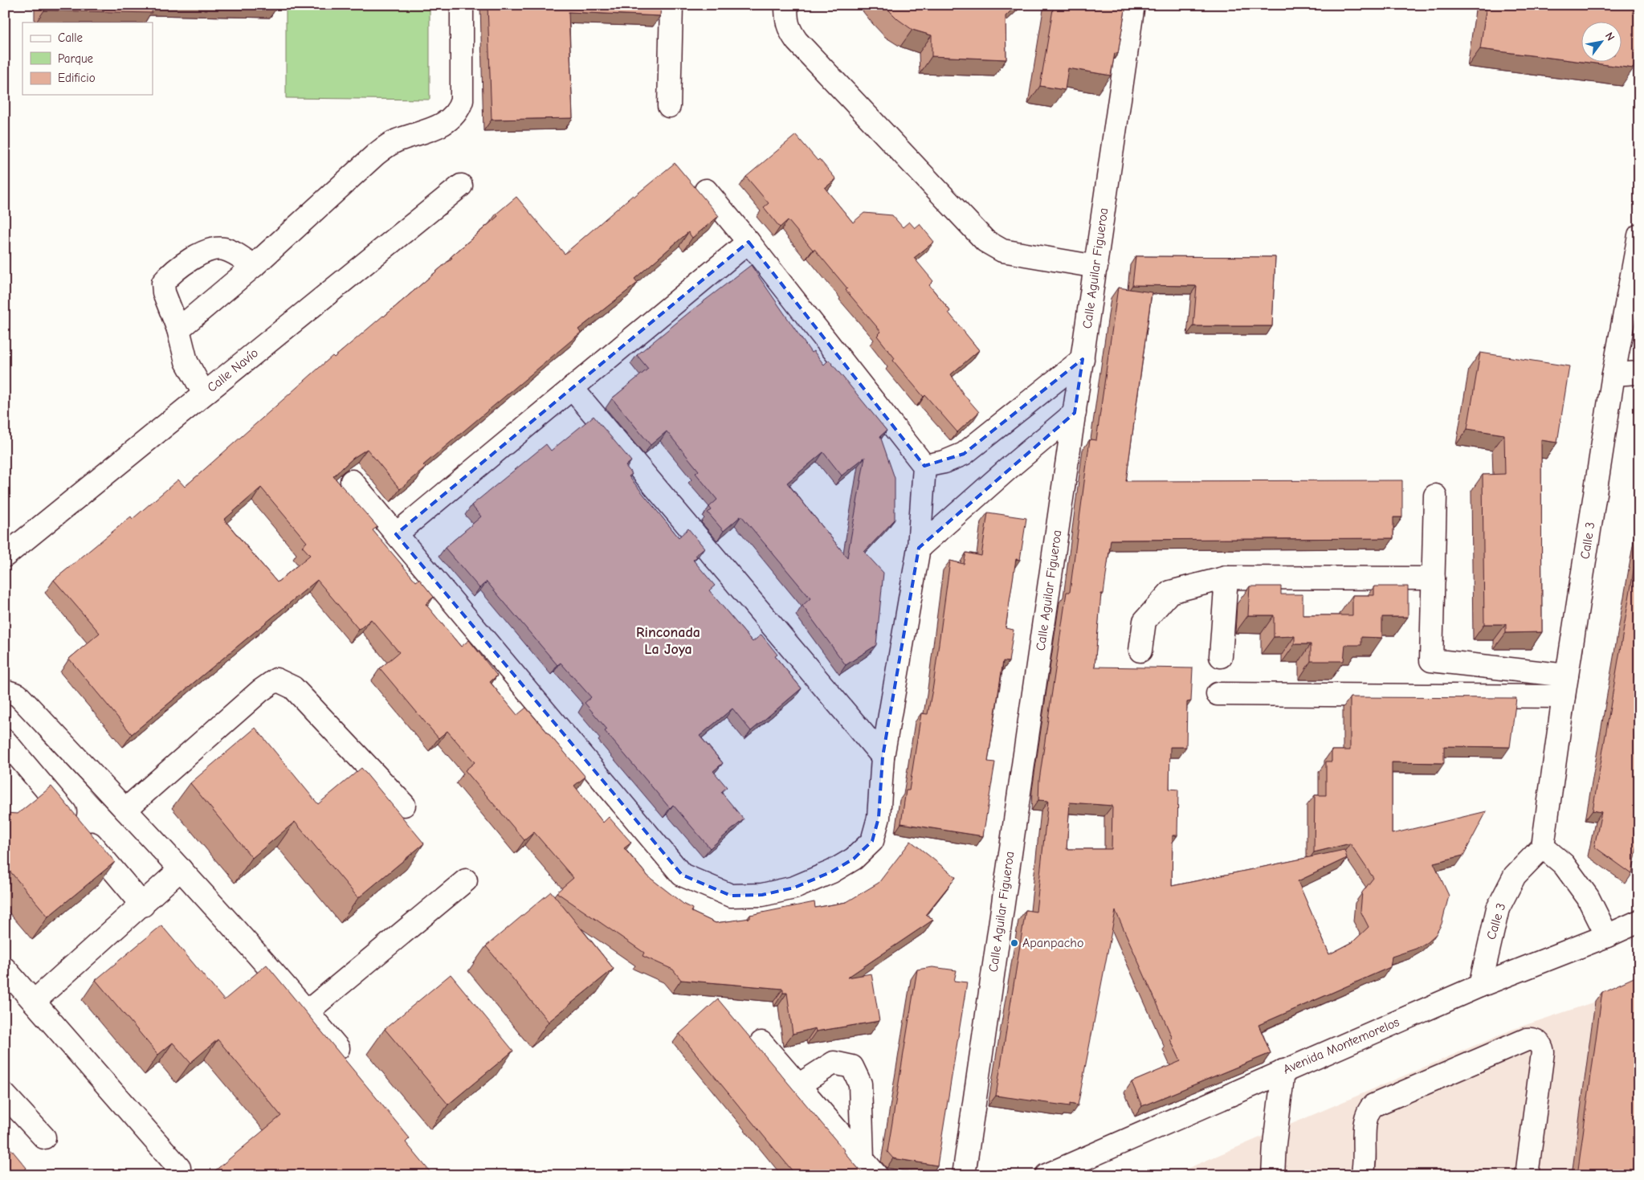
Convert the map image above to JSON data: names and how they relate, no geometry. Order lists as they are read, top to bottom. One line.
{"streets":{"street":["Calle Aguilar Figueroa","Calle Navío","Calle 3","Avenida Montemorelos"]},"crossings":[["Calle 3","Avenida Montemorelos"]],"districts":["Rinconada La Joya"],"places":["Apanpacho"],"legend":["Calle","Parque","Edificio"],"north":"top right"}
